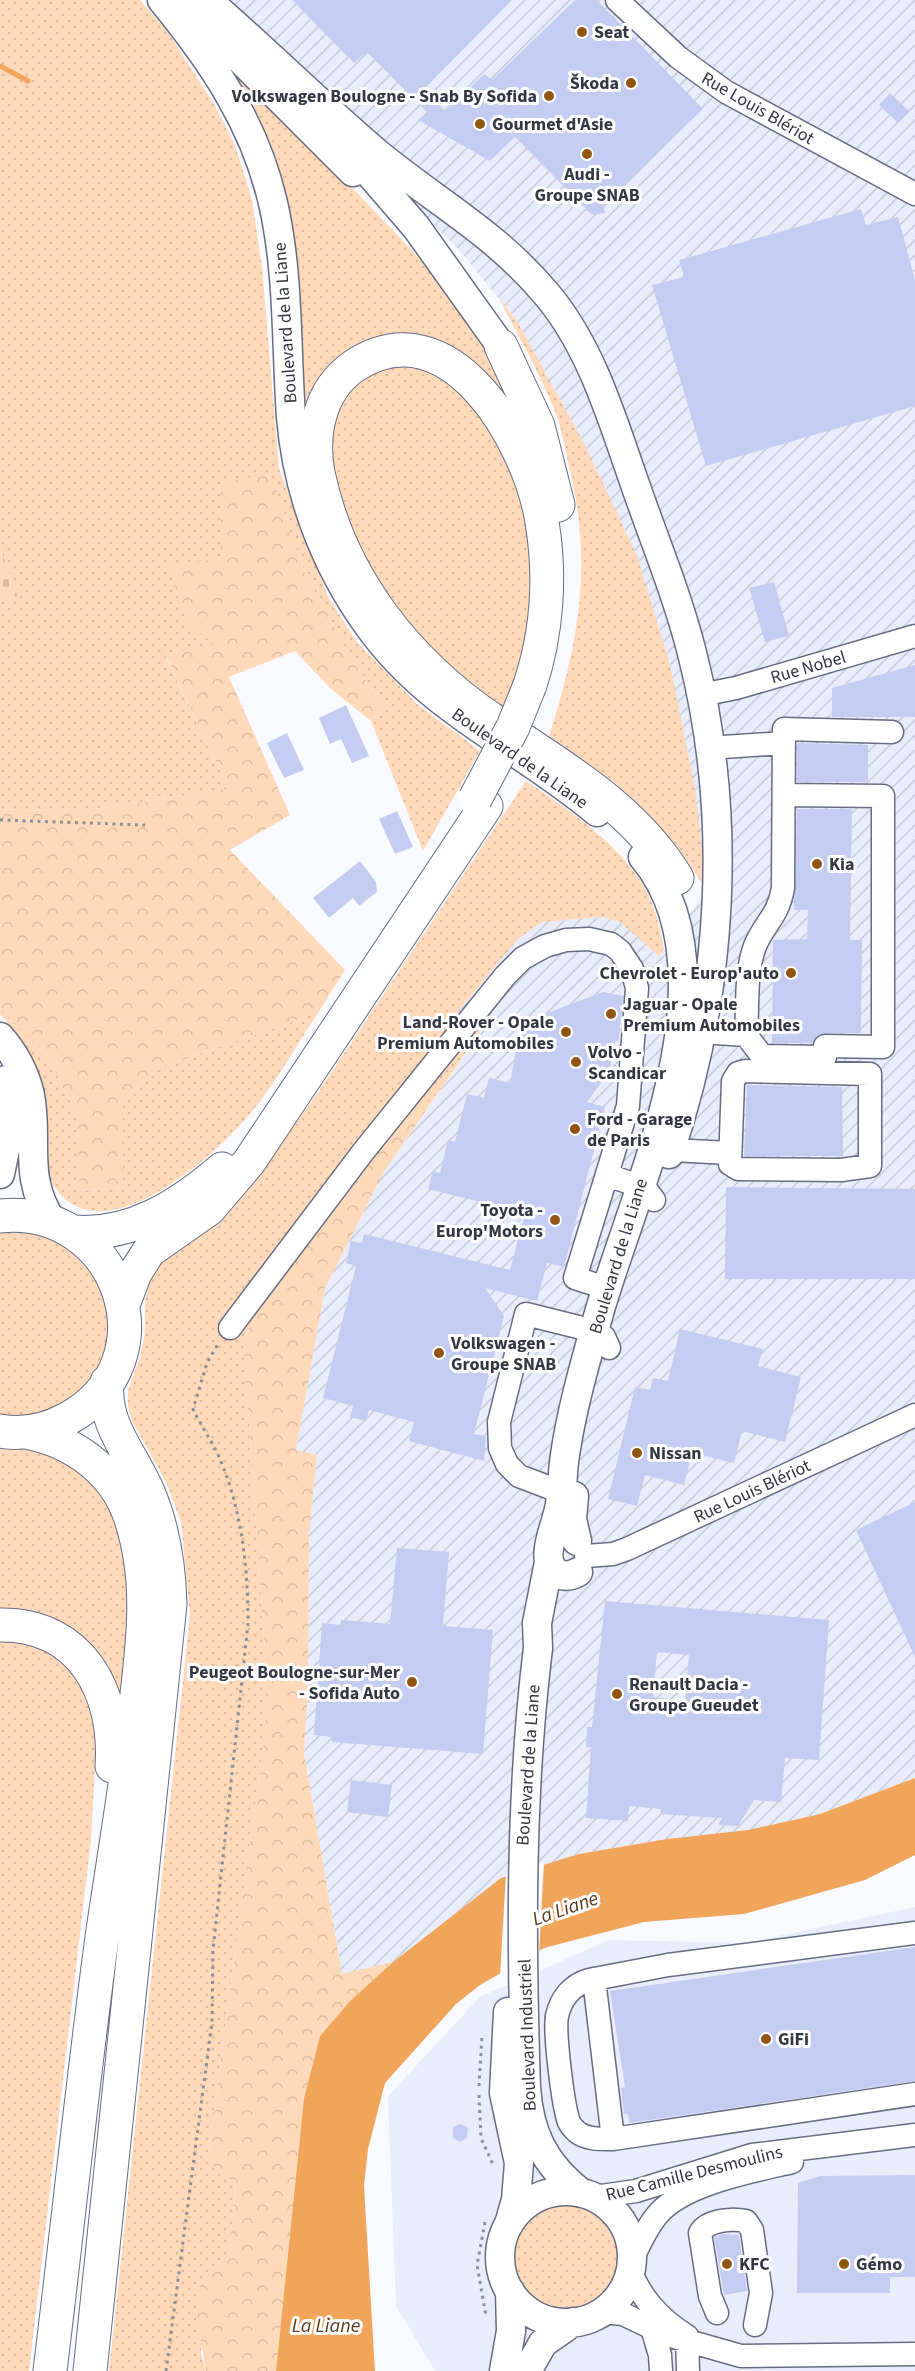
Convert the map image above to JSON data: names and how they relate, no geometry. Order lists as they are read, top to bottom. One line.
{"streets":{"main road":["Boulevard de la Liane","Boulevard Industriel"],"street":["Rue Louis Blériot","Rue Nobel","Rue Camille Desmoulins"]},"crossings":[["Rue Louis Blériot","Boulevard de la Liane"],["Boulevard de la Liane","Rue Nobel"],["Boulevard de la Liane","Boulevard Industriel"],["Boulevard Industriel","Rue Camille Desmoulins"]],"water":["La Liane"],"places":["Seat","Škoda","Volkswagen Boulogne - Snab By Sofida","Gourmet d'Asie","Audi - Groupe SNAB","Kia","Chevrolet - Europ'auto","Jaguar - Opale Premium Automobiles","Land-Rover - Opale Premium Automobiles","Volvo - Scandicar","Ford - Garage de Paris","Toyota - Europ'Motors","Volkswagen - Groupe SNAB","Nissan","Peugeot Boulogne-sur-Mer - Sofida Auto","Renault Dacia - Groupe Gueudet","GiFi","KFC","Gémo"]}
